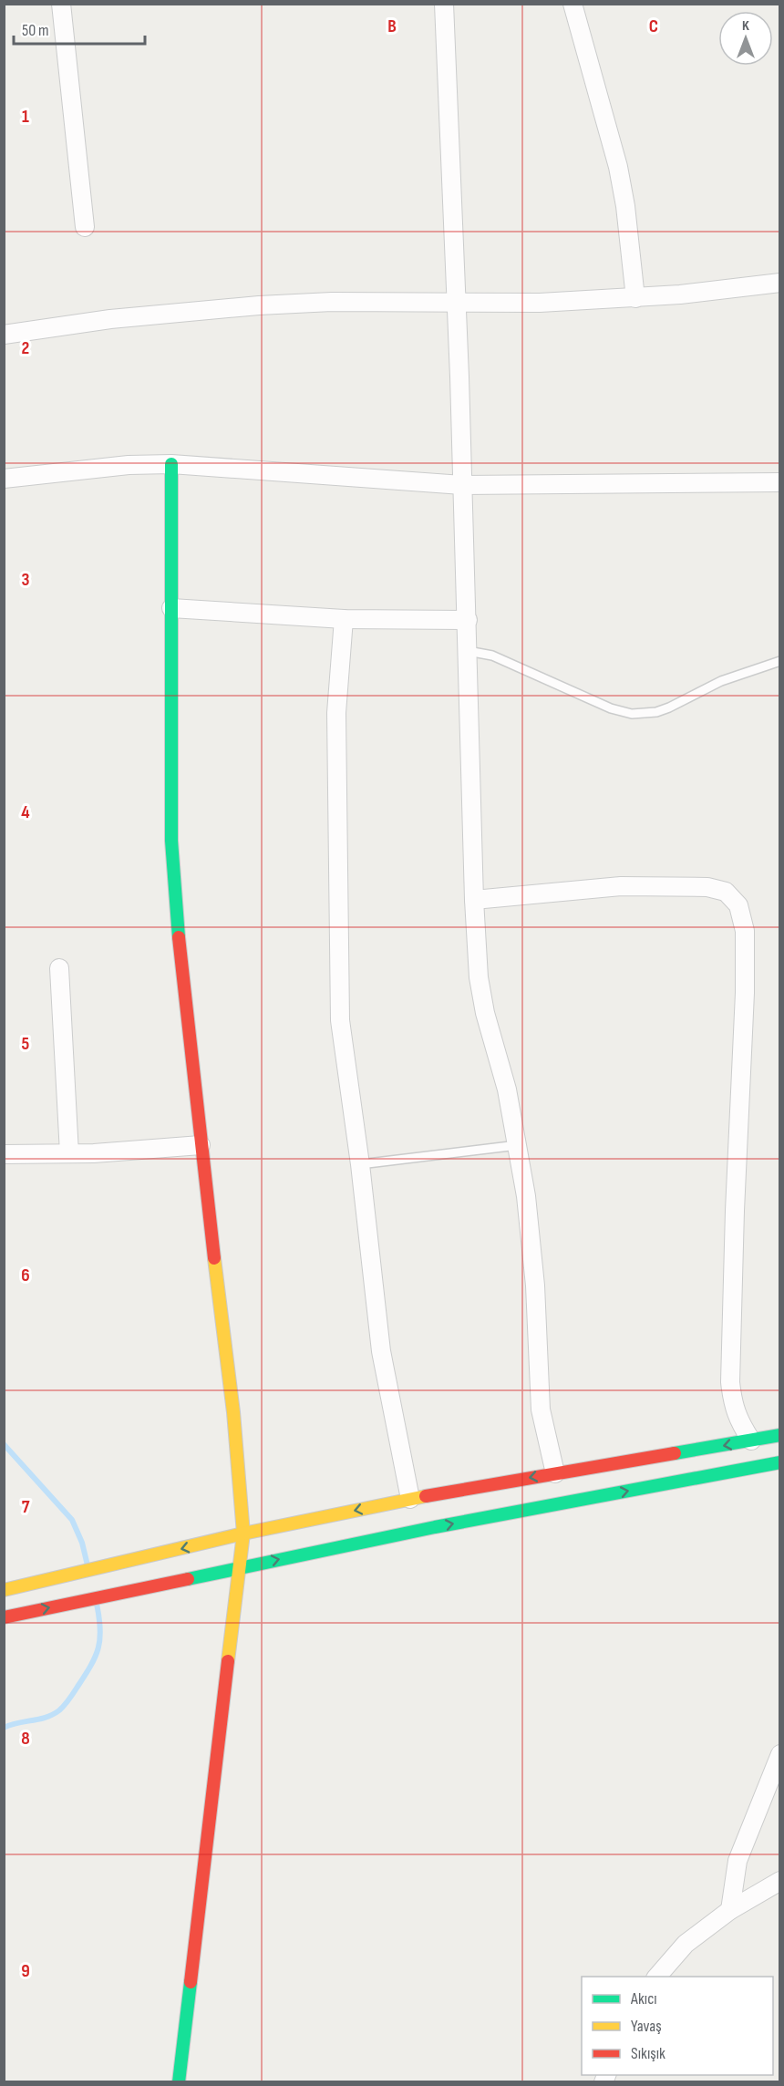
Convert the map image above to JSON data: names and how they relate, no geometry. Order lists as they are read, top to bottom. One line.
{"legend":["Akıcı","Yavaş","Sıkışık"],"scale_bar":"50 m","north":"top","grid":{"columns":["B","C"],"rows":["1","2","3","4","5","6","7","8","9"]}}
